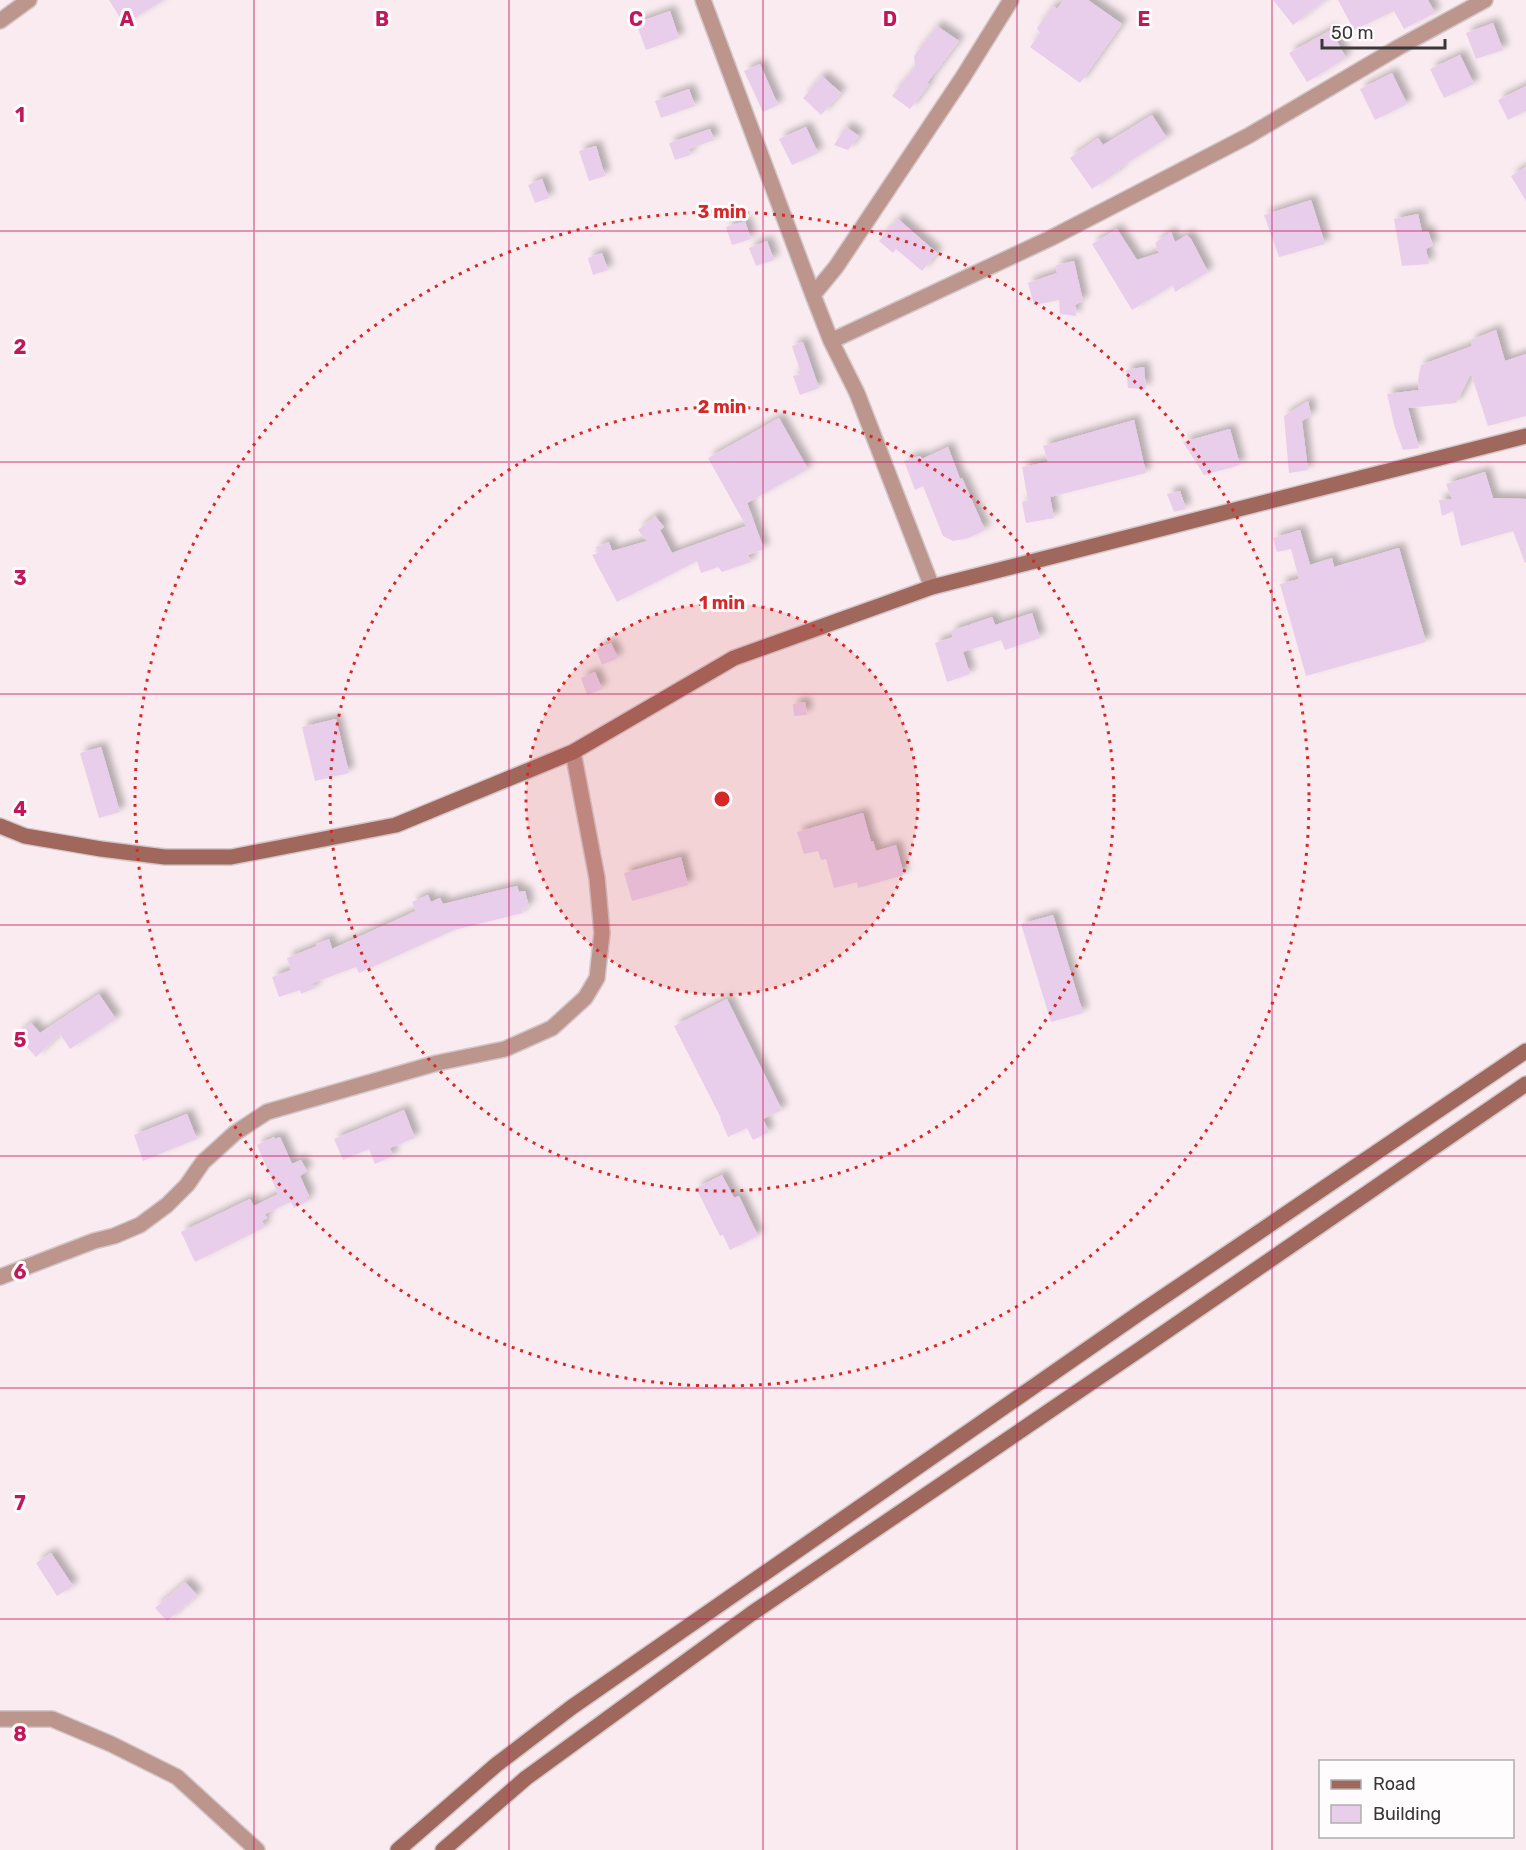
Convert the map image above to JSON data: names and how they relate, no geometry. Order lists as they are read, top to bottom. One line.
{"legend":["Road","Building"],"scale_bar":"50 m","grid":{"columns":["A","B","C","D","E"],"rows":["1","2","3","4","5","6","7","8"]},"rings":["3 min","2 min","1 min"]}
